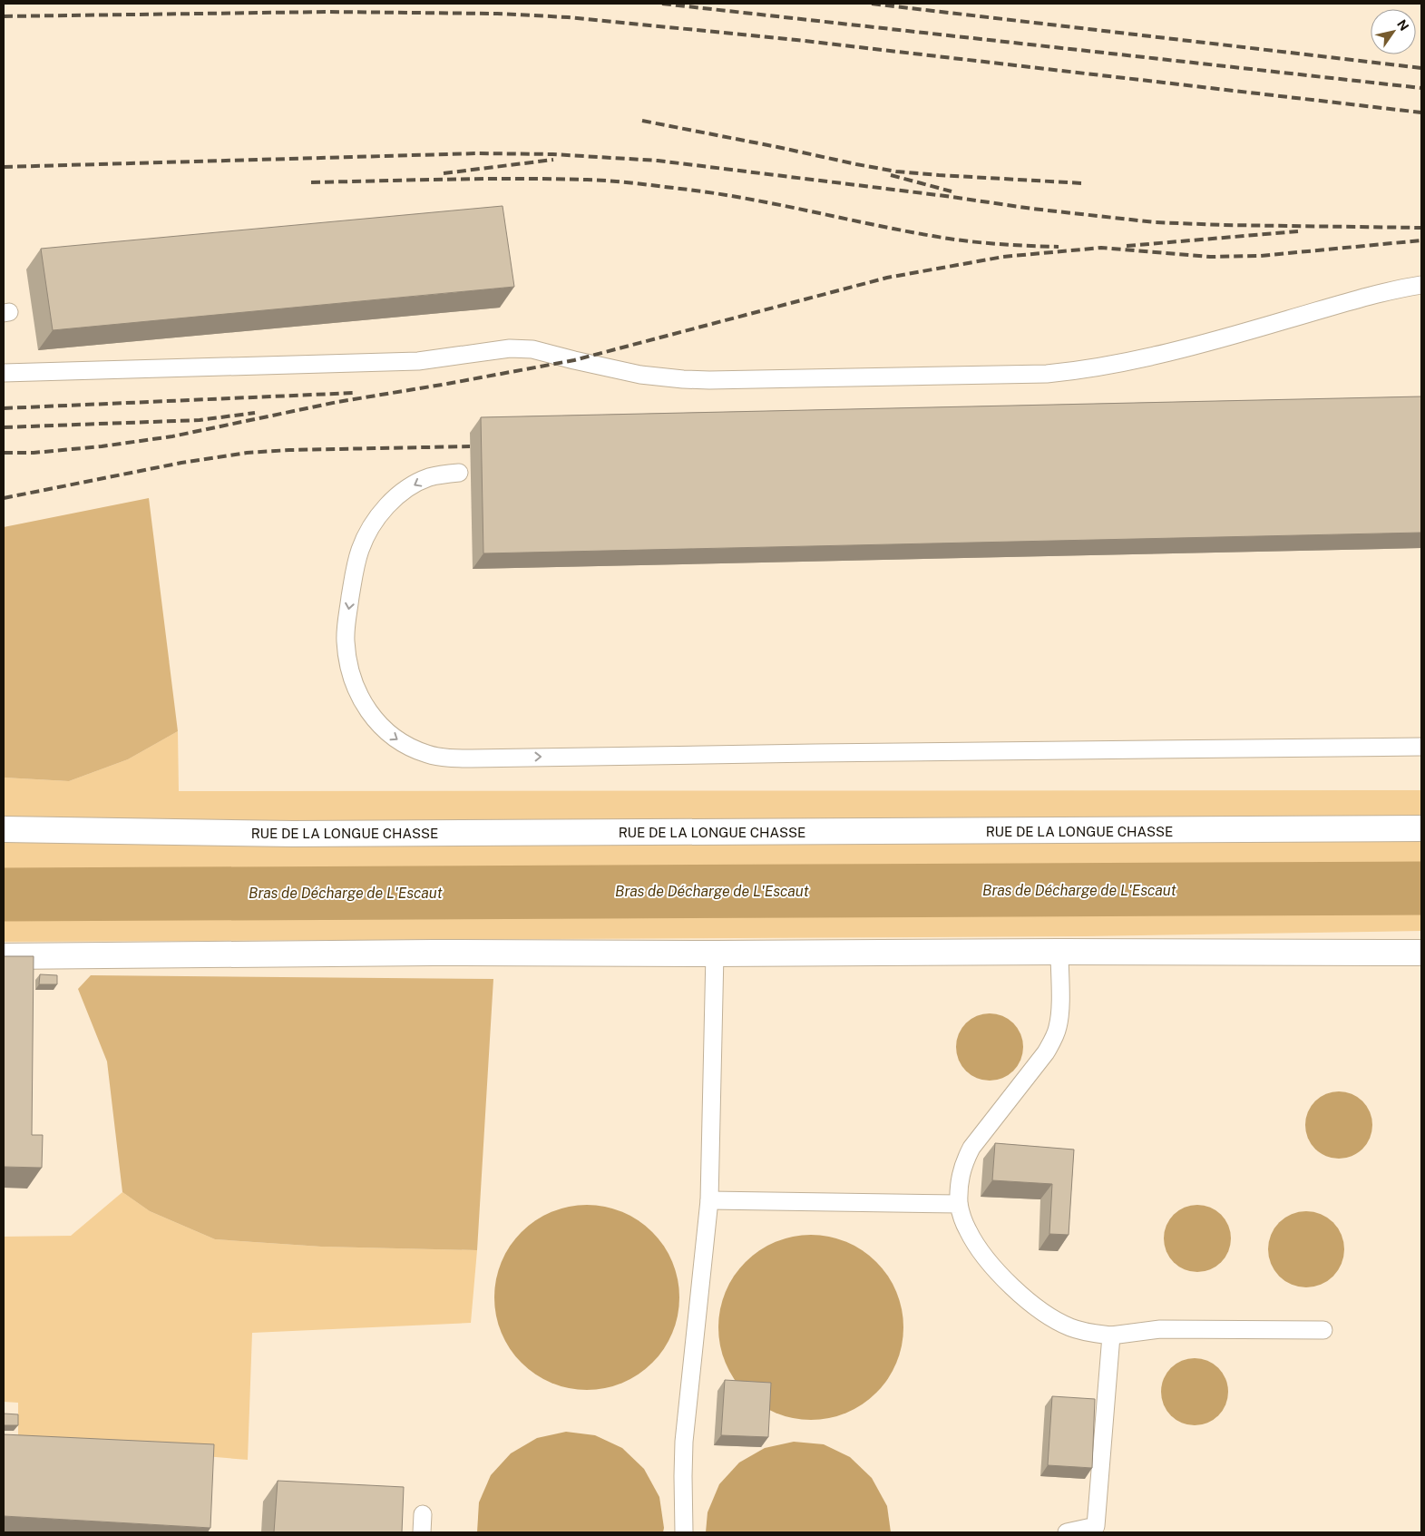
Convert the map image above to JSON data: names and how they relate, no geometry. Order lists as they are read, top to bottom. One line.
{"streets":{"street":["RUE DE LA LONGUE CHASSE"]},"water":["Bras de Décharge de L'Escaut"],"north":"top right"}
